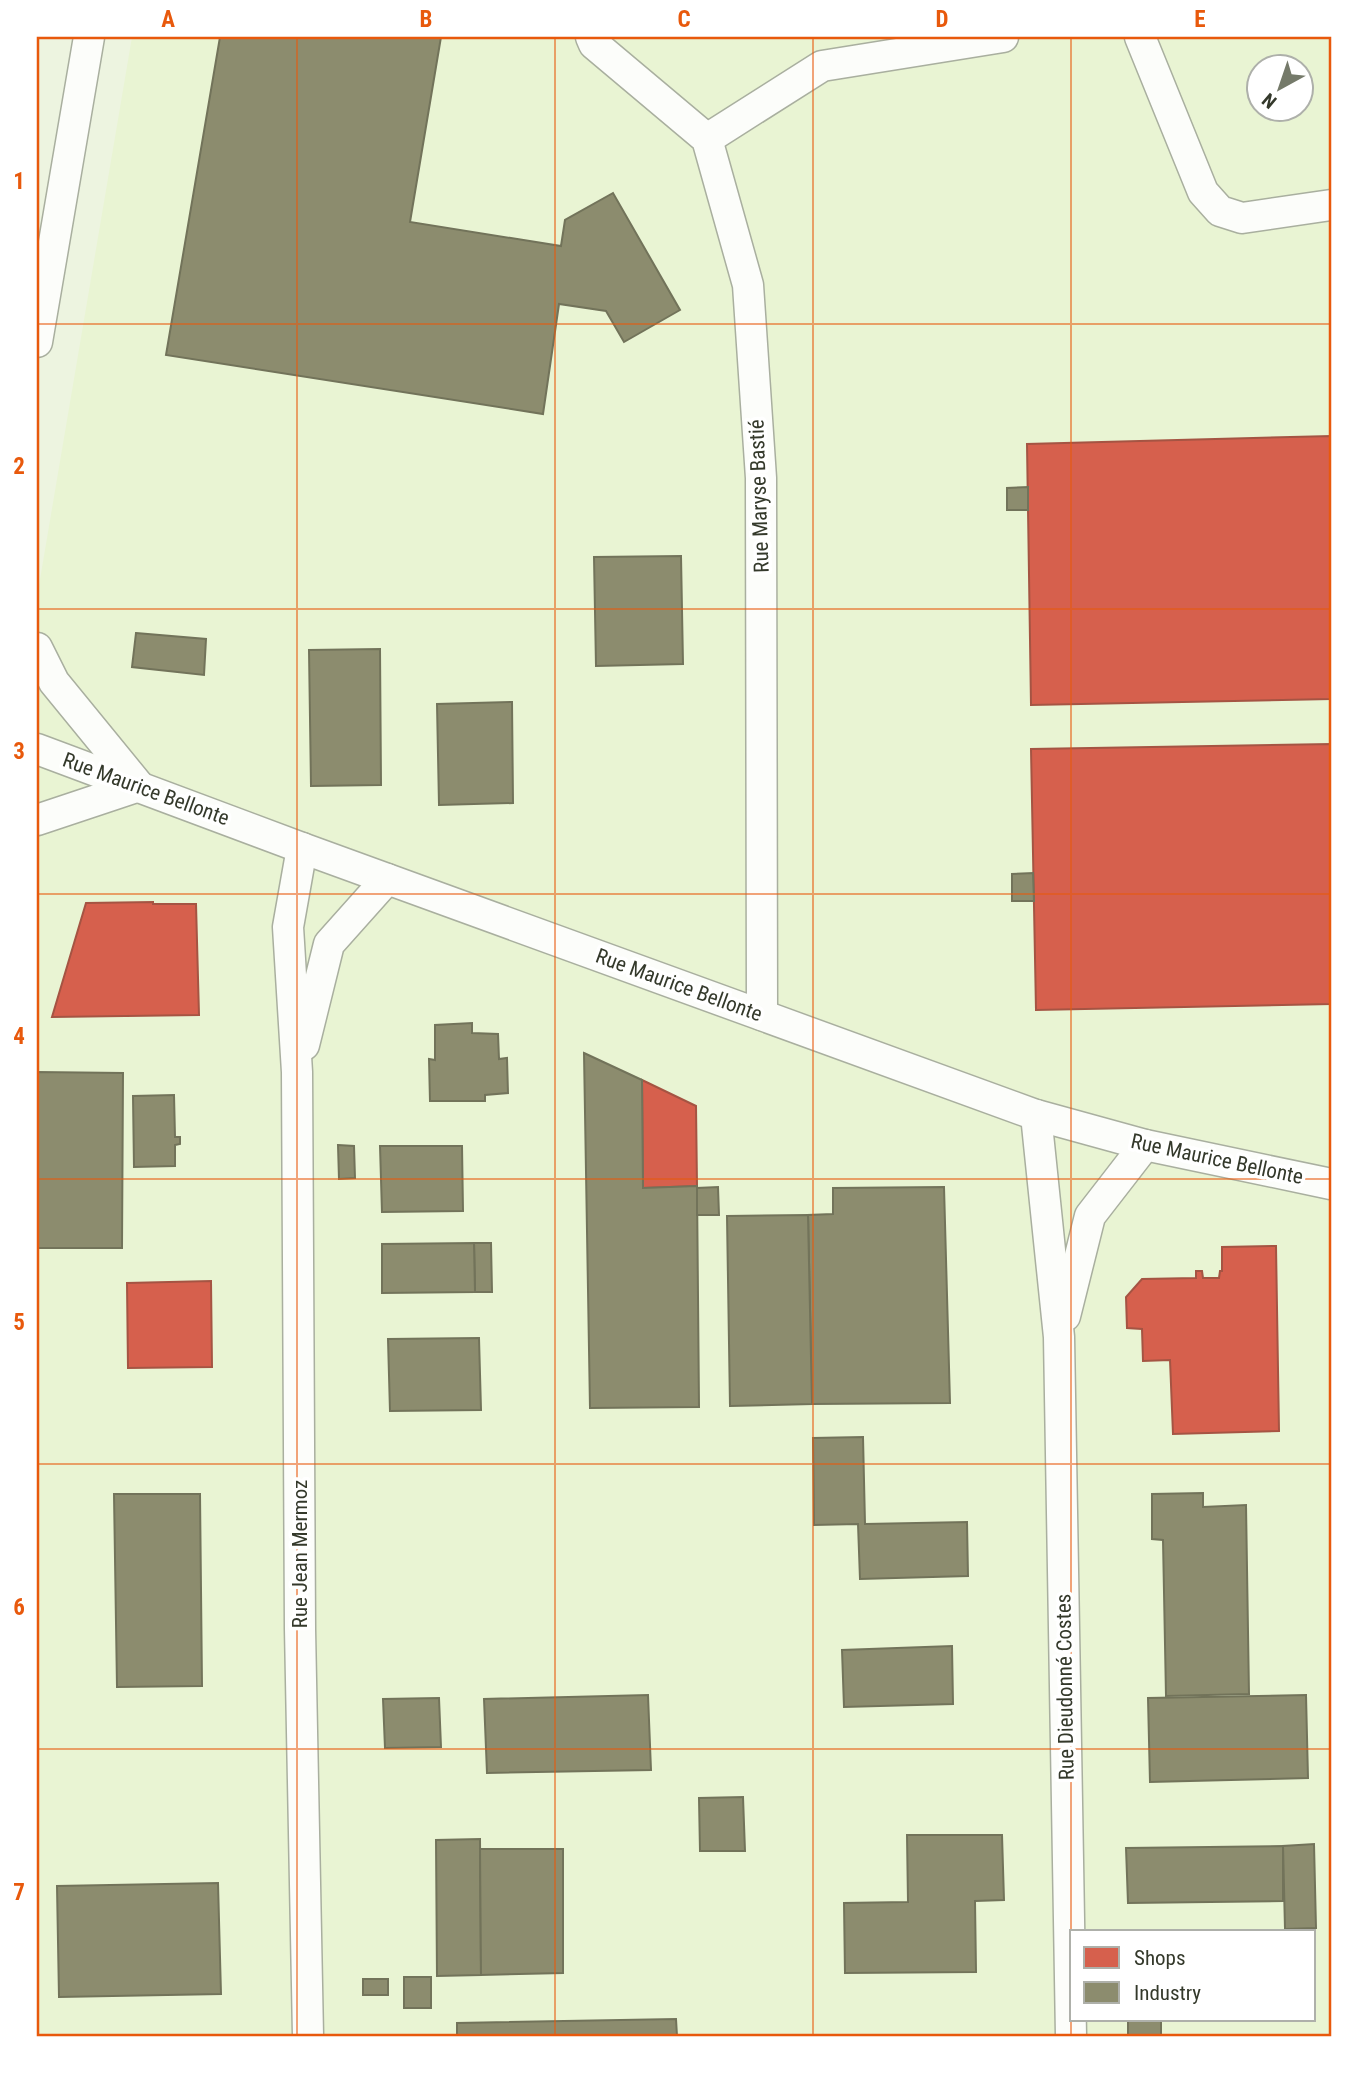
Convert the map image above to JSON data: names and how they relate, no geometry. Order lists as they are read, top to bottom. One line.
{"streets":{"street":["Rue Maryse Bastié","Rue Maurice Bellonte","Rue Jean Mermoz","Rue Dieudonné Costes"]},"crossings":[["Rue Maryse Bastié","Rue Maurice Bellonte"],["Rue Maurice Bellonte","Rue Jean Mermoz"],["Rue Maurice Bellonte","Rue Dieudonné Costes"]],"legend":["Shops","Industry"],"north":"bottom left","grid":{"columns":["A","B","C","D","E"],"rows":["1","2","3","4","5","6","7"]}}
